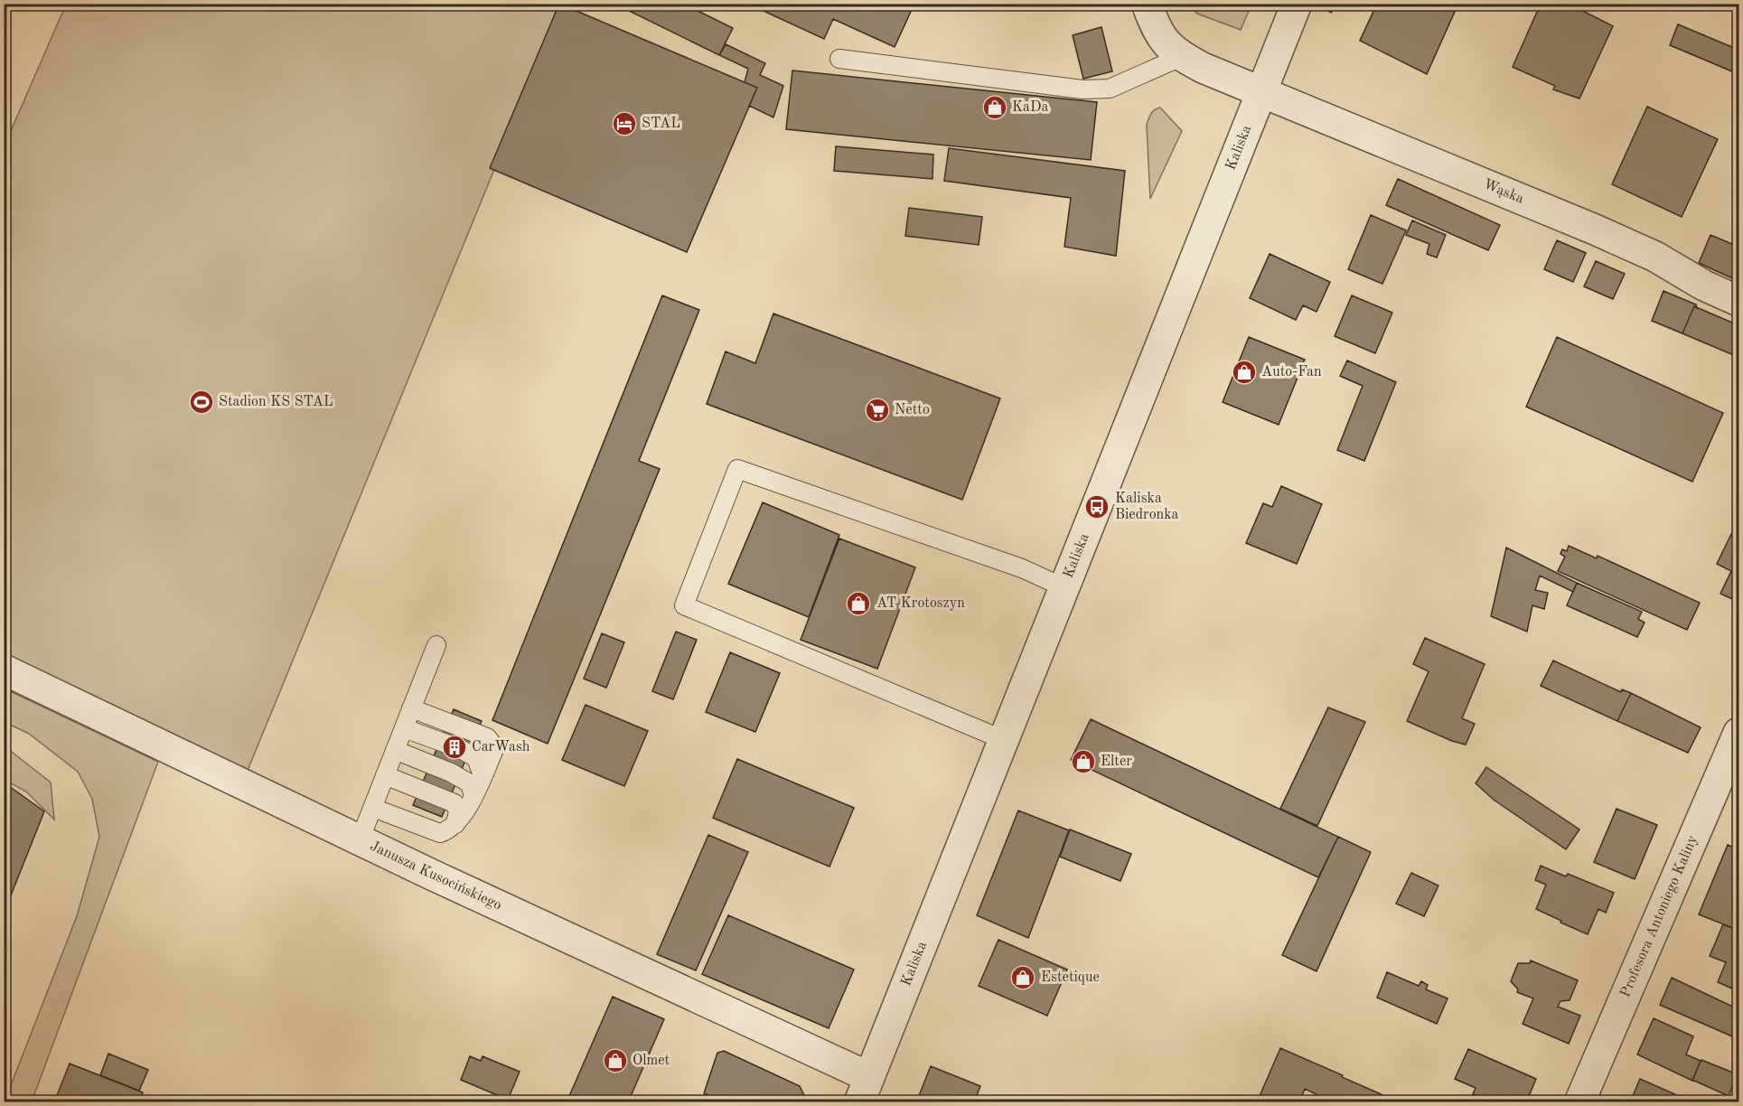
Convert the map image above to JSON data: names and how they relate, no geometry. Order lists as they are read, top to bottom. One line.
{"streets":{"street":["Kaliska","Wąska","Janusza Kusocińskiego","Profesora Antoniego Kaliny"]},"crossings":[["Kaliska","Wąska"],["Kaliska","Janusza Kusocińskiego"]],"places":{"shop":["KaDa","Auto-Fan","AT Krotoszyn","Elter","Estetique","Olmet"],"hotel":["STAL"],"sports":["Stadion KS STAL"],"supermarket":["Netto"],"bus stop":["Kaliska Biedronka"],"building":["CarWash"]}}
